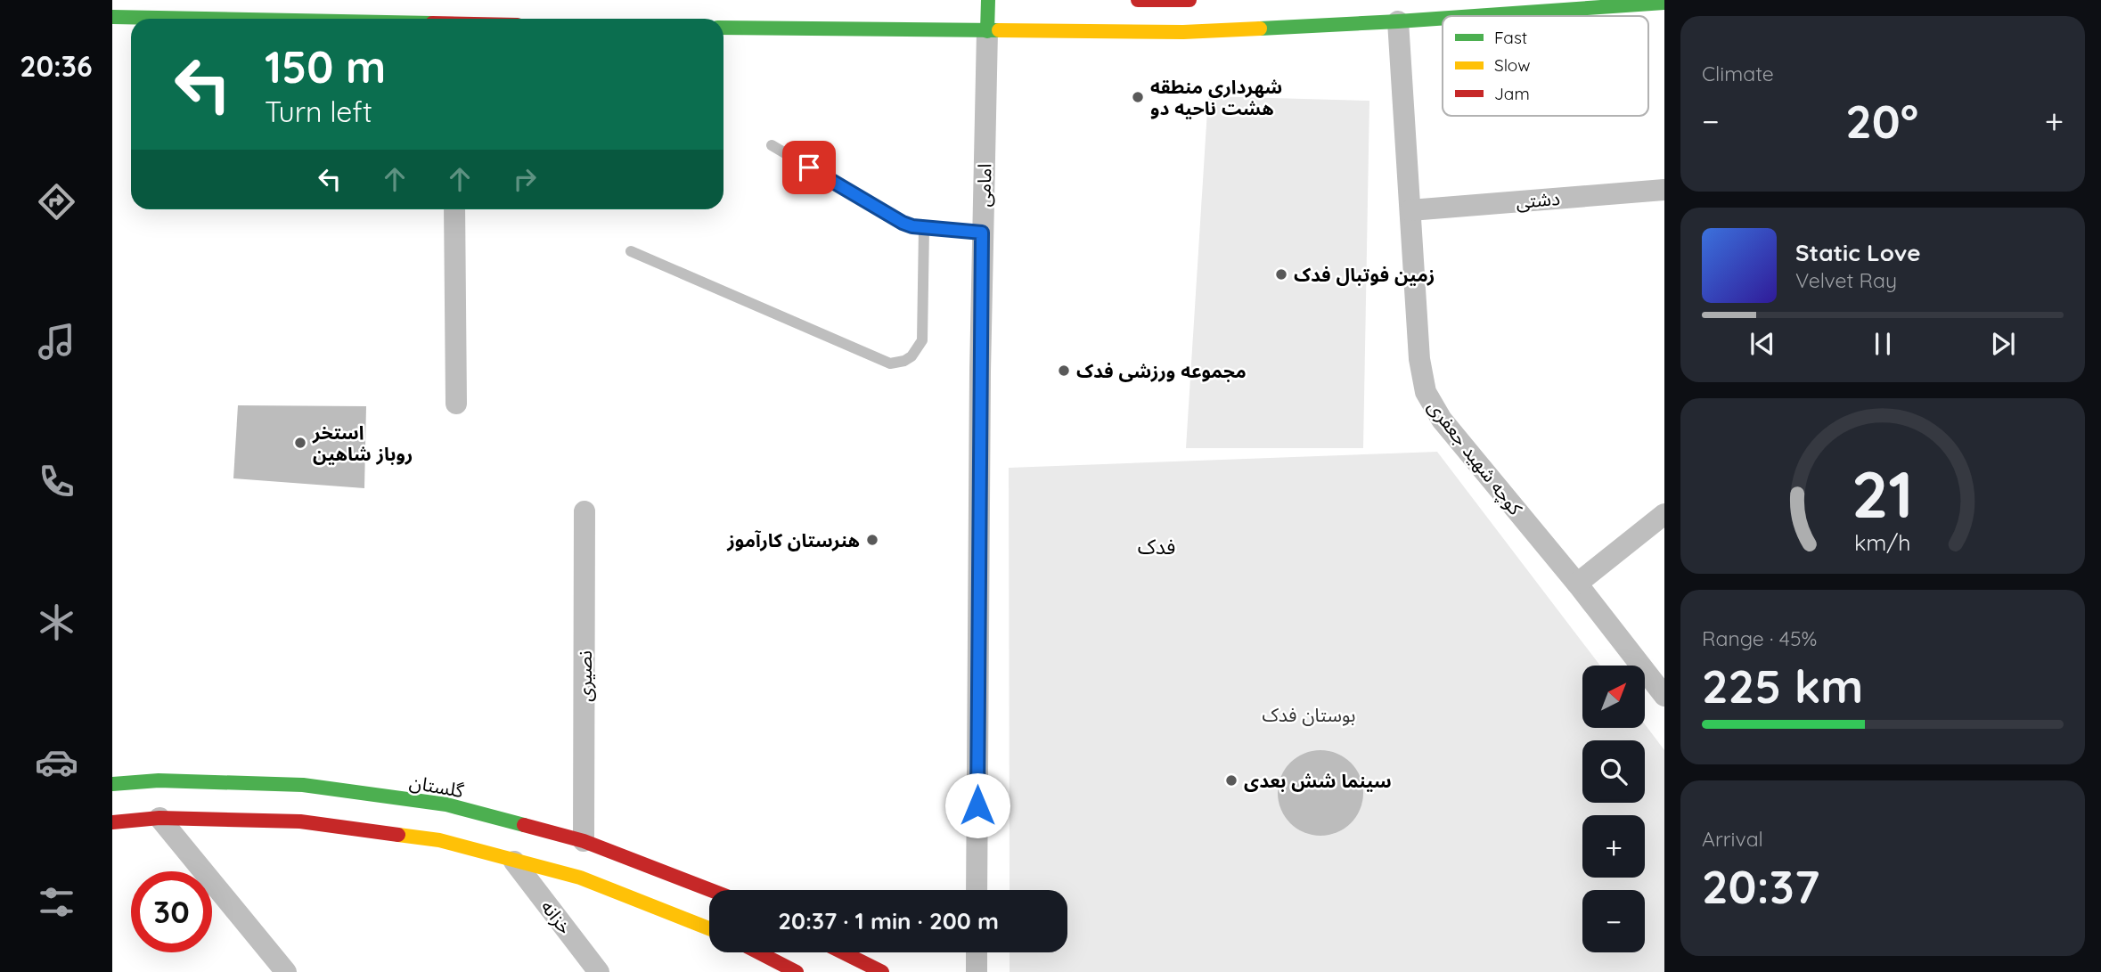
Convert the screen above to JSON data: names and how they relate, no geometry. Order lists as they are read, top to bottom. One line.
{"streets":{"main road":["گلستان"],"street":["امامی","دشتی","کوچه شهید جعفری","نصیری","خزانه"]},"crossings":[["دشتی","کوچه شهید جعفری"],["نصیری","گلستان"]],"districts":["فدک"],"parks":["بوستان فدک"],"places":["شهرداری منطقه هشت ناحیه دو","زمین فوتبال فدک","مجموعه ورزشی فدک","استخر روباز شاهین","هنرستان کارآموز","سینما شش بعدی"],"legend":["Fast","Slow","Jam"],"north":"top right","page":{"tabs":"20:36","tile":["Climate",["Range · 45%","225 km"],["Arrival","20:37"]],"turn":["150 m","Turn left"],"heat":["−","20°","+"],"song":["Static Love","Velvet Ray"],"map_buttons":["+","−"],"limit":"30","trip":"20:37 · 1 min · 200 m","gauge":["21","km/h"]}}
